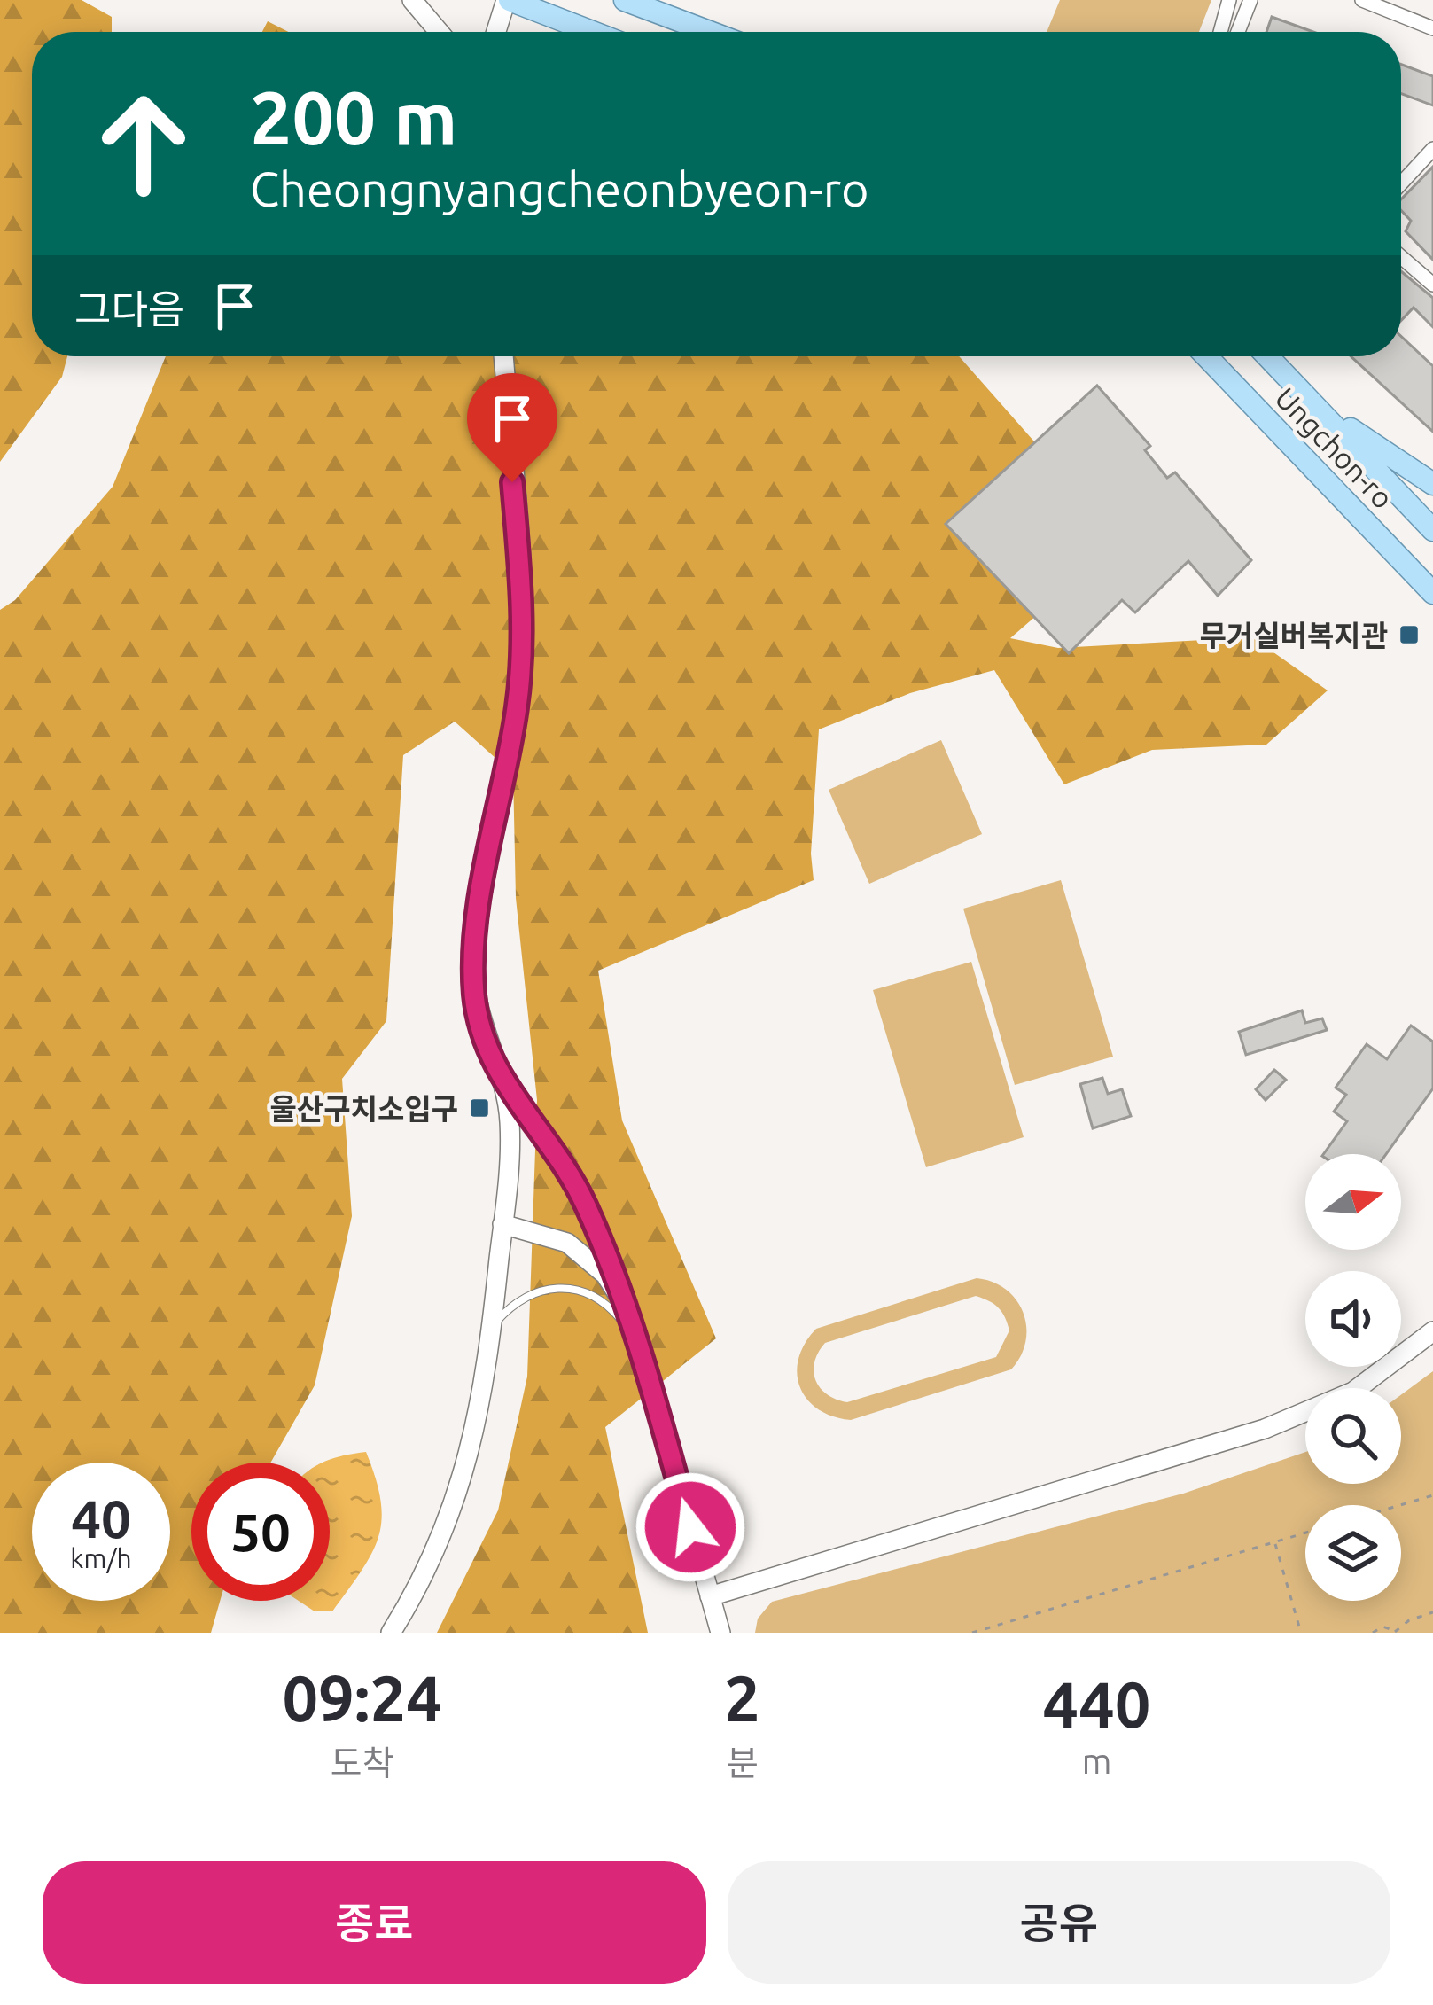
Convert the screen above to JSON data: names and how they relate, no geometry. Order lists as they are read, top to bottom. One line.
{"streets":{"main road":["Ungchon-ro"]},"places":{"transit":["무거실버복지관","울산구치소입구"]},"north":"right","page":{"turn":["200 m","Cheongnyangcheonbyeon-ro"],"then":"그다음","speed":"40 km/h","limit":"50","eta":["09:24","도착","2","분","440","m"],"buttons":["종료","공유"]}}
